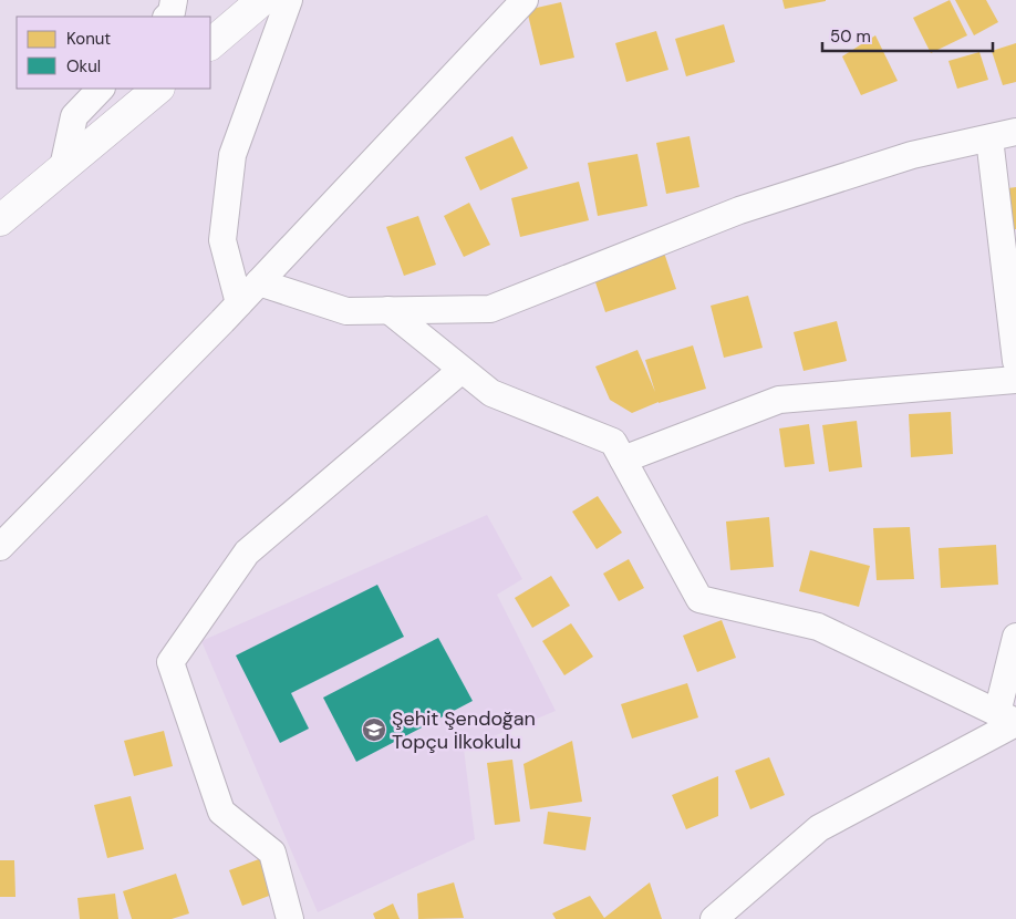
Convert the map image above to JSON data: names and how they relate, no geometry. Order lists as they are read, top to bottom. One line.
{"places":{"school or university":["Şehit Şendoğan Topçu İlkokulu"]},"legend":["Konut","Okul"],"scale_bar":"50 m"}
